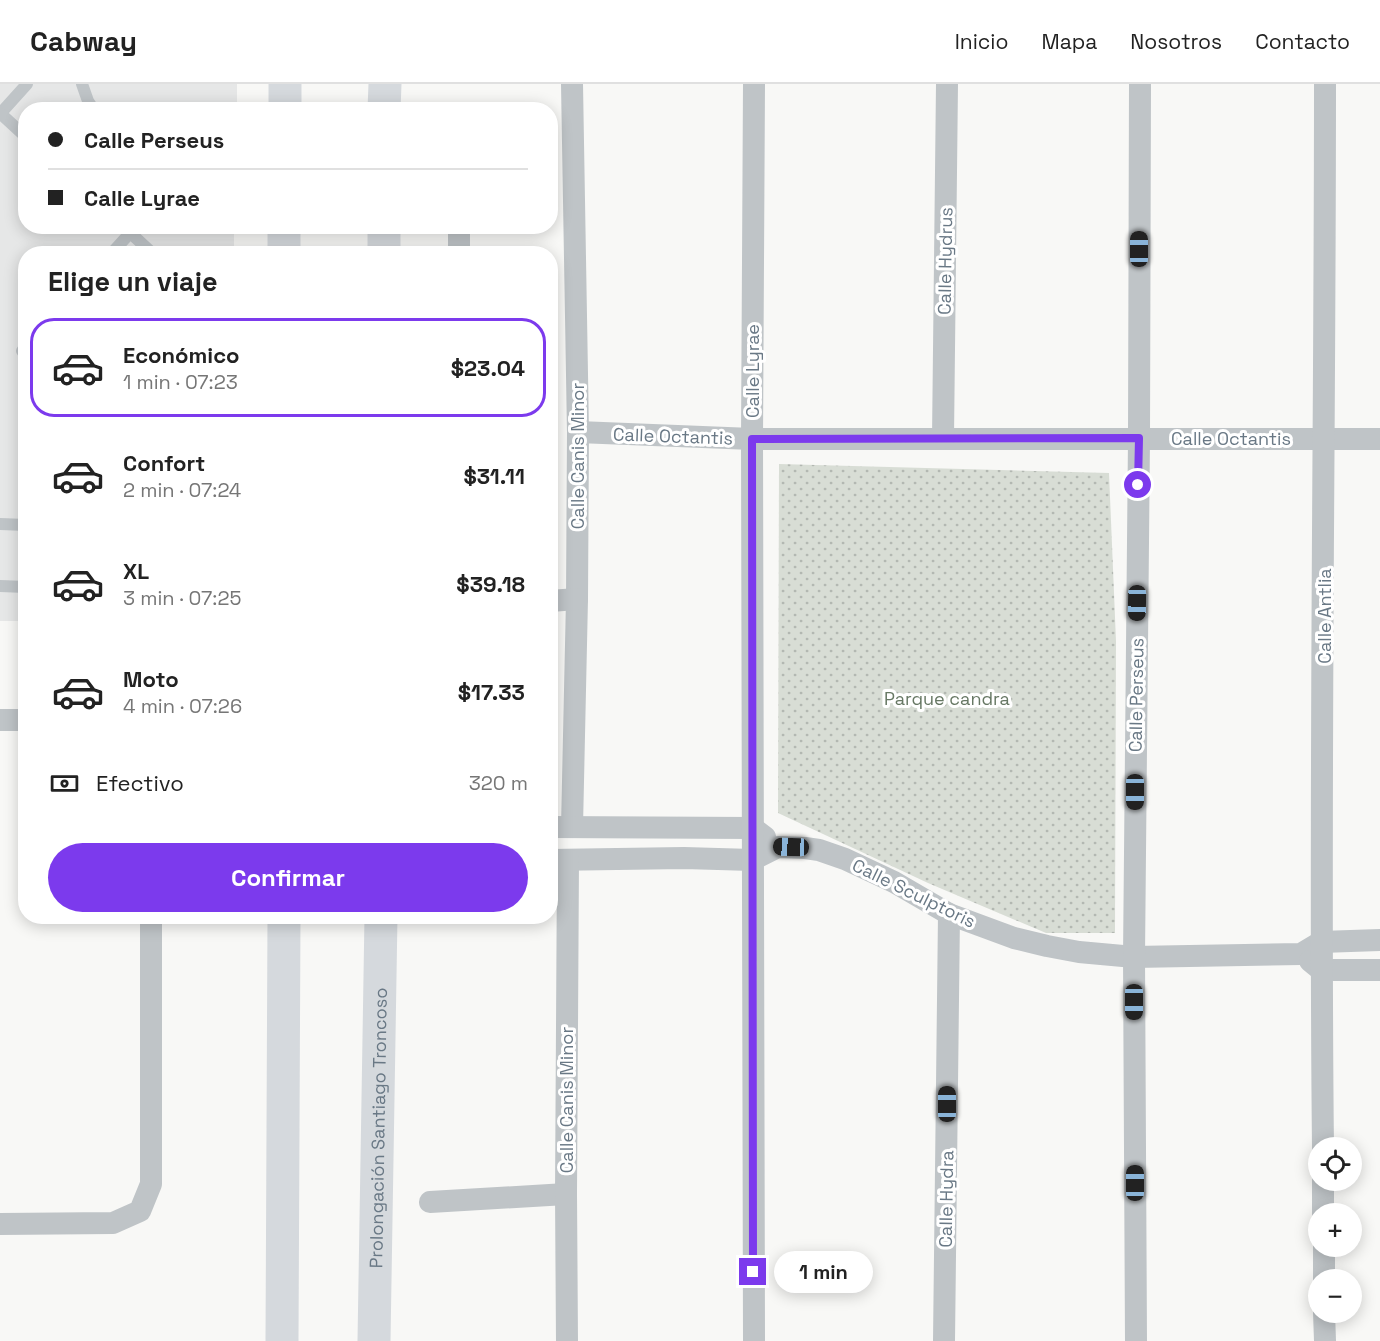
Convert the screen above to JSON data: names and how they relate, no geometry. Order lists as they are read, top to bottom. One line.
{"streets":{"street":["Calle Hydrus","Calle Lyrae","Calle Octantis","Calle Canis Minor","Calle Antlia","Calle Perseus","Calle Sculptoris","Prolongación Santiago Troncoso","Calle Hydra"]},"crossings":[["Calle Hydrus","Calle Octantis"],["Calle Lyrae","Calle Octantis"],["Calle Octantis","Calle Canis Minor"],["Calle Octantis","Calle Antlia"],["Calle Octantis","Calle Perseus"],["Calle Antlia","Calle Sculptoris"],["Calle Perseus","Calle Sculptoris"],["Calle Sculptoris","Calle Hydra"]],"parks":["Parque candra"],"page":{"header":"Cabway","nav":["Inicio","Mapa","Nosotros","Contacto"],"banner":["Calle Perseus","Calle Lyrae"],"heading":"Elige un viaje","list":[{"name":"Económico","note":"1 min · 07:23","value":"$23.04"},{"name":"Confort","note":"2 min · 07:24","value":"$31.11"},{"name":"XL","note":"3 min · 07:25","value":"$39.18"},{"name":"Moto","note":"4 min · 07:26","value":"$17.33"}],"pay":["Efectivo","320 m"],"buttons":"Confirmar","map_buttons":["+","−"],"bubble":"1 min"}}
